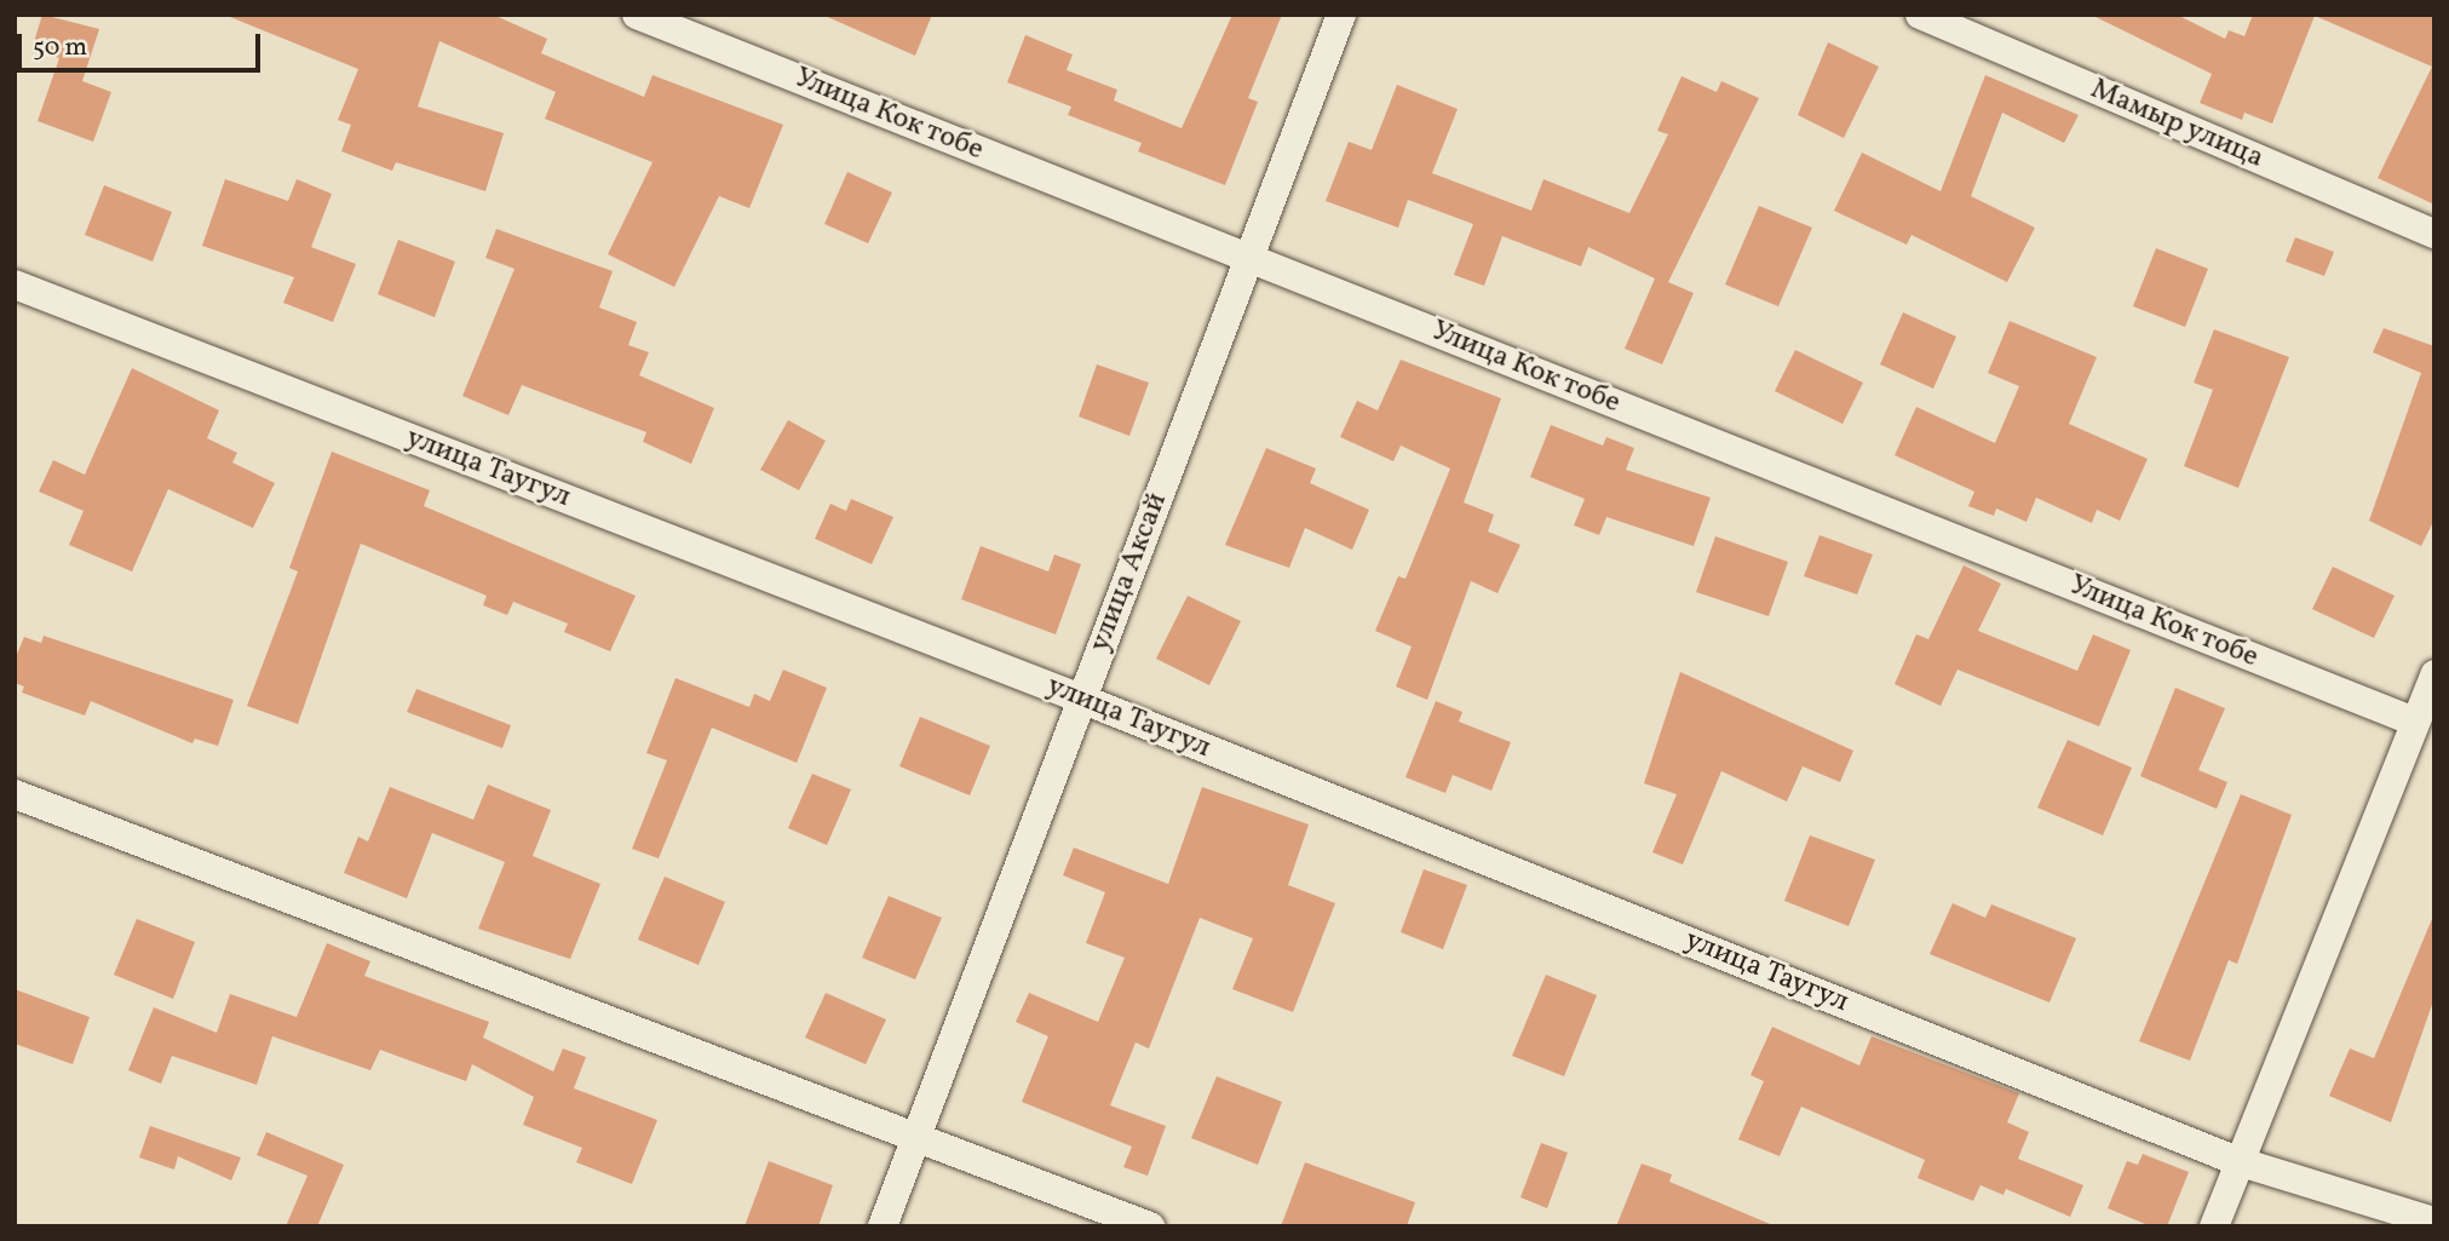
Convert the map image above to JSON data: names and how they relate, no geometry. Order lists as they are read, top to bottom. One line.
{"streets":{"street":["Улица Кок тобе","Мамыр улица","улица Таугул","улица Аксай"]},"crossings":[["Улица Кок тобе","улица Аксай"],["улица Таугул","улица Аксай"]],"scale_bar":"50 m"}
